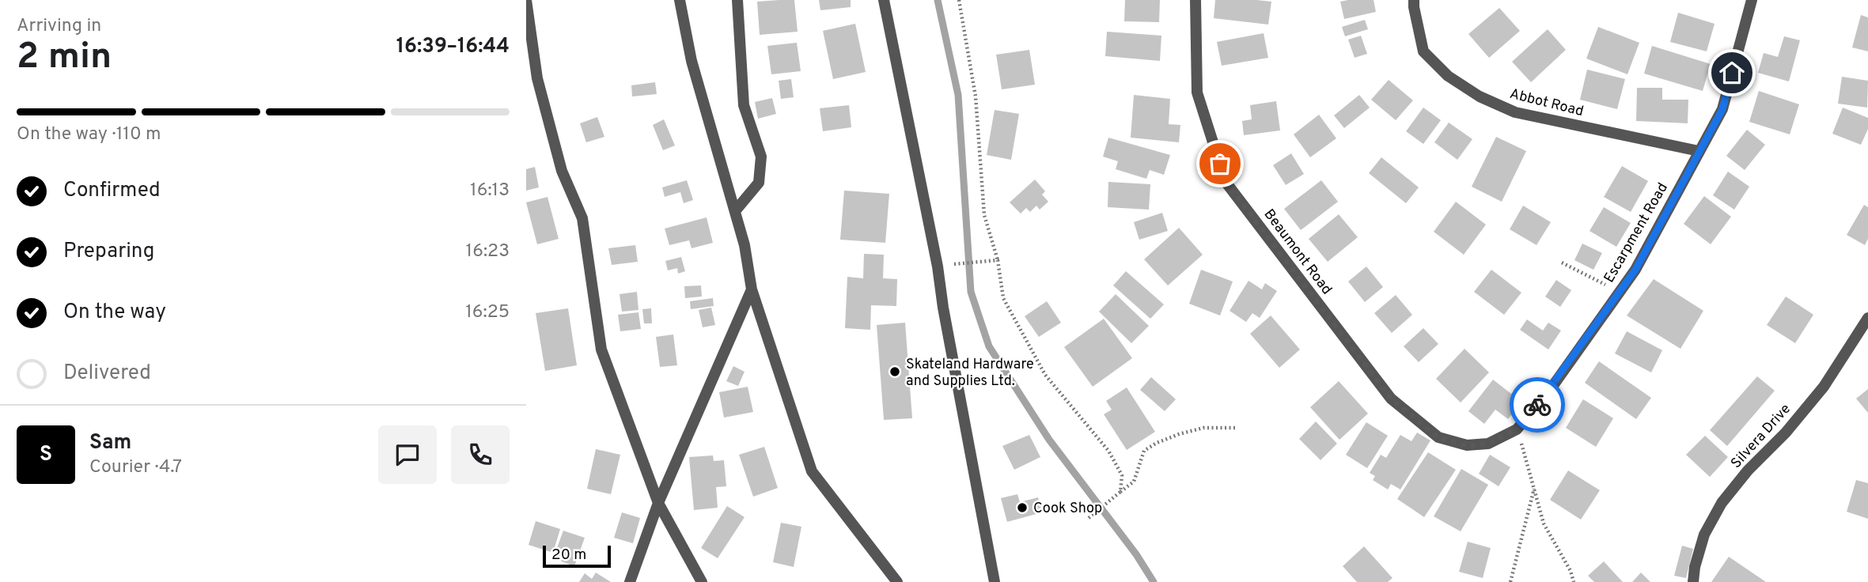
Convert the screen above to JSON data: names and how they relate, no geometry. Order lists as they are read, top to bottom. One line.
{"streets":{"street":["Abbot Road","Escarpment Road","Beaumont Road","Silvera Drive"]},"crossings":[["Abbot Road","Escarpment Road"],["Escarpment Road","Beaumont Road"]],"places":["Skateland Hardware and Supplies Ltd.","Cook Shop"],"scale_bar":"20 m","page":{"heading":["2 min","Arriving in","16:39–16:44"],"panel":["Sam","Courier · 4.7"],"bar":"On the way · 110 m","list":[["Confirmed","16:13"],["Preparing","16:23"],["On the way","16:25"],"Delivered"],"round":"S","scale":"20 m"}}
